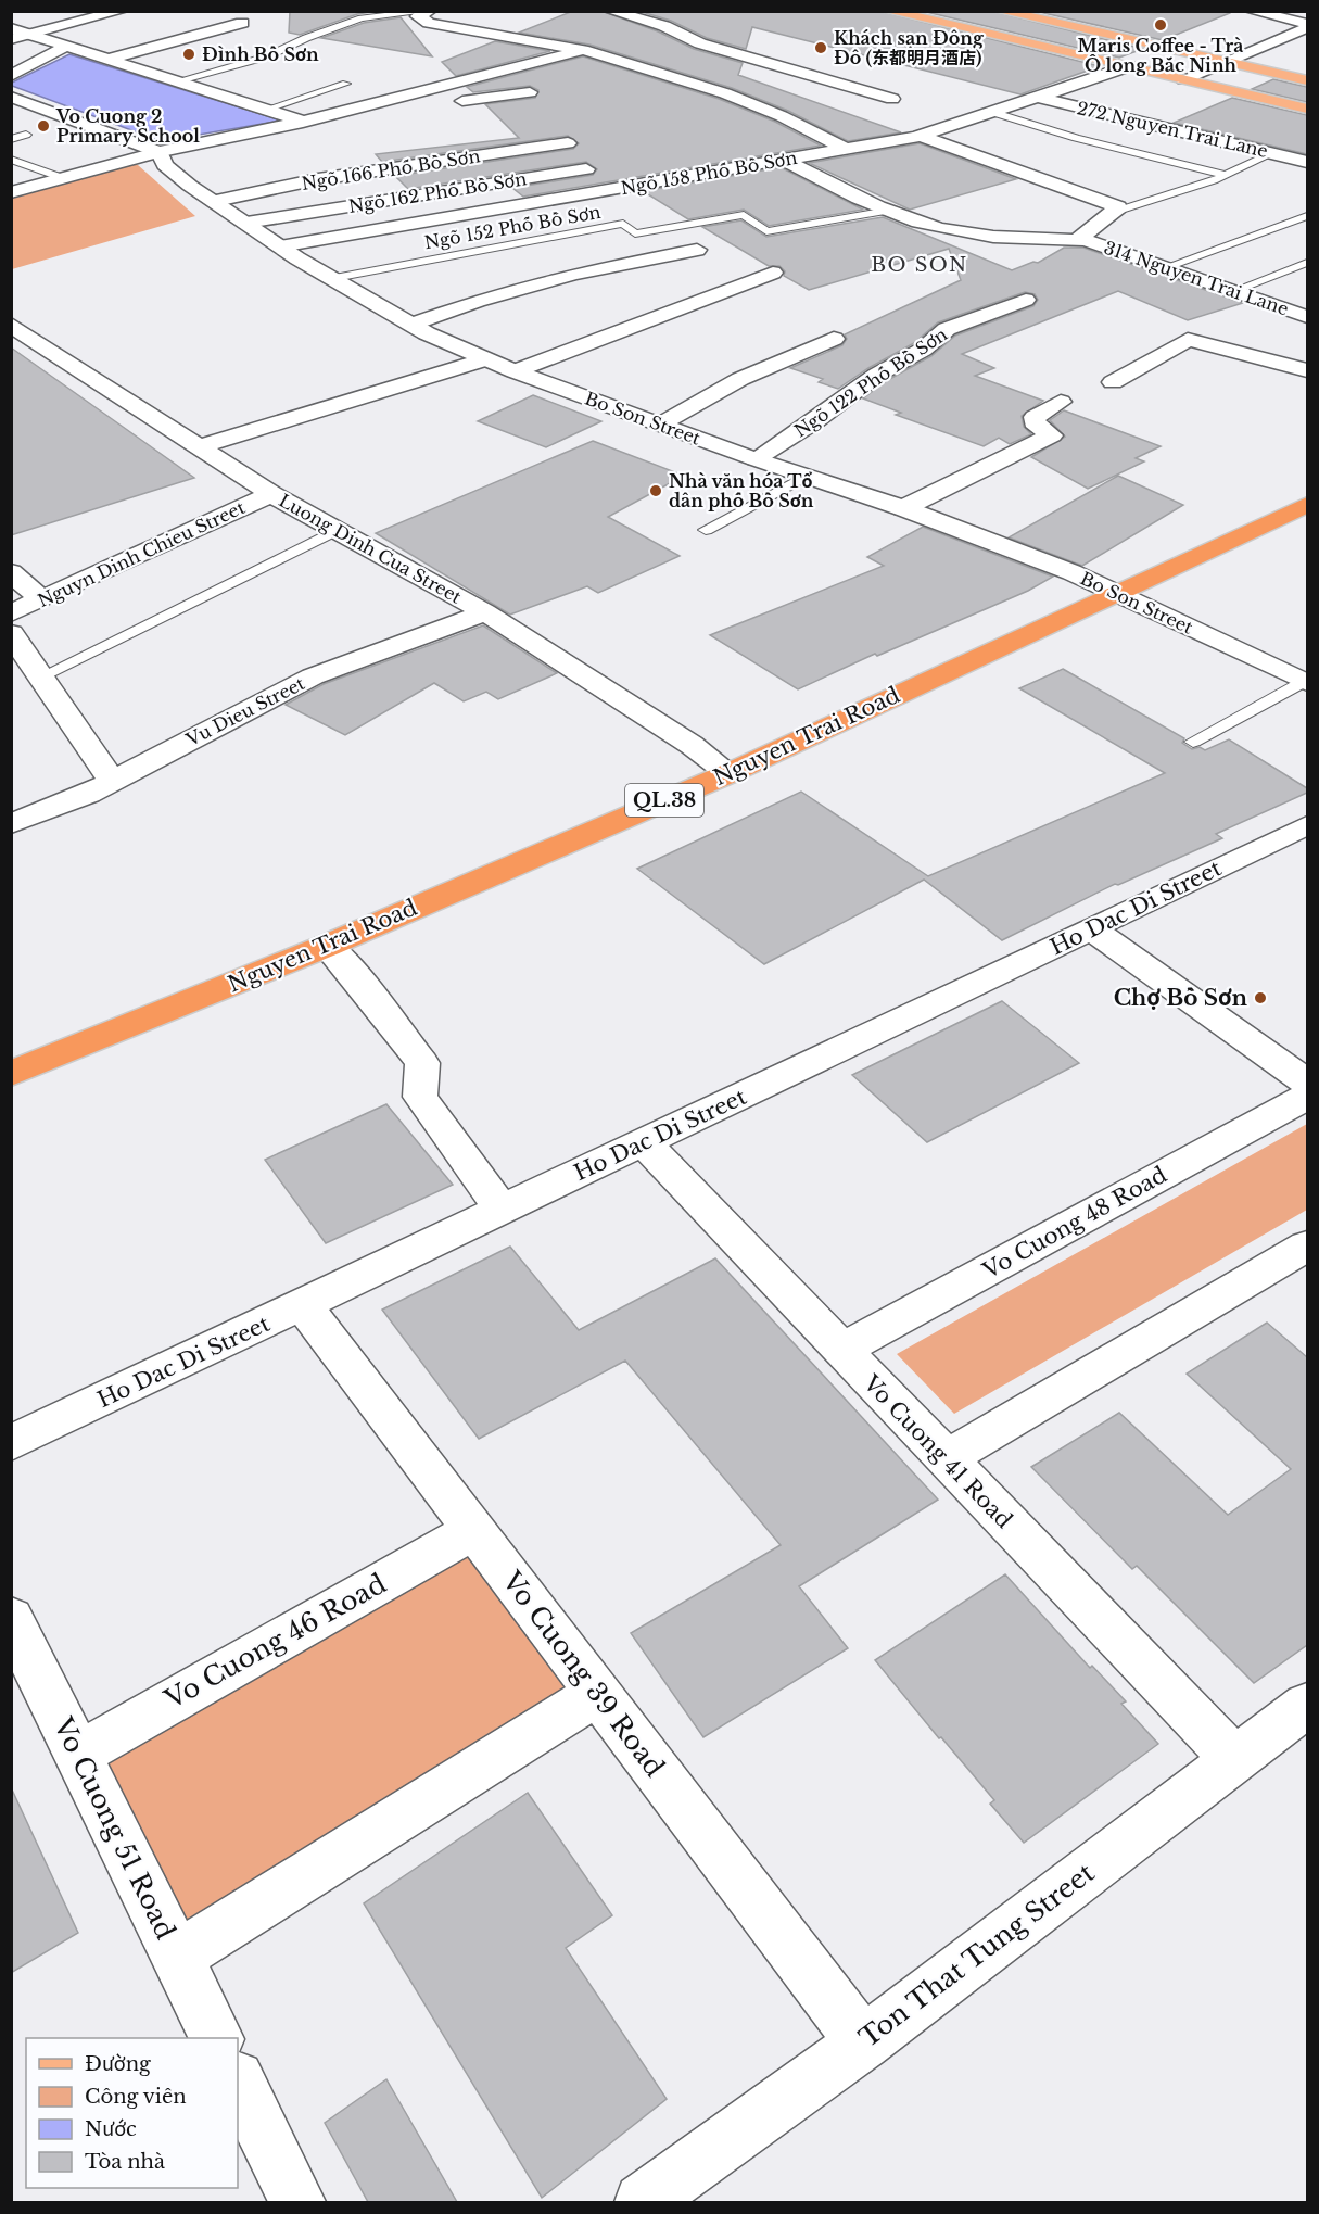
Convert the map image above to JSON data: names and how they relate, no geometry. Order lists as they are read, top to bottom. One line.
{"streets":{"highway":["Nguyen Trai Road","QL.38"],"street":["272 Nguyen Trai Lane","Ngõ 166 Phố Bồ Sơn","Ngõ 158 Phố Bồ Sơn","Ngõ 162 Phố Bồ Sơn","314 Nguyen Trai Lane","Ngõ 122 Phố Bồ Sơn","Bo Son Street","Luong Dinh Cua Street","Nguyn Dinh Chieu Street","Vu Dieu Street","Ho Dac Di Street","Vo Cuong 48 Road","Vo Cuong 41 Road","Vo Cuong 46 Road","Vo Cuong 39 Road","Vo Cuong 51 Road","Ton That Tung Street"],"lane":["Ngõ 152 Phố Bồ Sơn"]},"crossings":[["272 Nguyen Trai Lane","Ngõ 158 Phố Bồ Sơn"],["Ngõ 166 Phố Bồ Sơn","Bo Son Street"],["Ngõ 158 Phố Bồ Sơn","314 Nguyen Trai Lane"],["Ngõ 158 Phố Bồ Sơn","Bo Son Street"],["Ngõ 162 Phố Bồ Sơn","Bo Son Street"],["Ngõ 152 Phố Bồ Sơn","314 Nguyen Trai Lane"],["Ngõ 152 Phố Bồ Sơn","Bo Son Street"],["Ngõ 122 Phố Bồ Sơn","Bo Son Street"],["Bo Son Street","Nguyen Trai Road"],["Luong Dinh Cua Street","Nguyn Dinh Chieu Street"],["Luong Dinh Cua Street","Vu Dieu Street"],["Luong Dinh Cua Street","Nguyen Trai Road"],["Ho Dac Di Street","Vo Cuong 41 Road"],["Ho Dac Di Street","Vo Cuong 39 Road"],["Vo Cuong 48 Road","Vo Cuong 41 Road"],["Vo Cuong 41 Road","Ton That Tung Street"],["Vo Cuong 46 Road","Vo Cuong 39 Road"],["Vo Cuong 46 Road","Vo Cuong 51 Road"],["Vo Cuong 39 Road","Ton That Tung Street"]],"districts":["BO SON"],"places":["Maris Coffee - Trà Ô long Bắc Ninh","Khách sạn Đông Đô (东都明月酒店)","Đình Bồ Sơn","Vo Cuong 2 Primary School","Nhà văn hóa Tổ dân phố Bồ Sơn","Chợ Bồ Sơn"],"legend":["Đường","Công viên","Nước","Tòa nhà"]}
